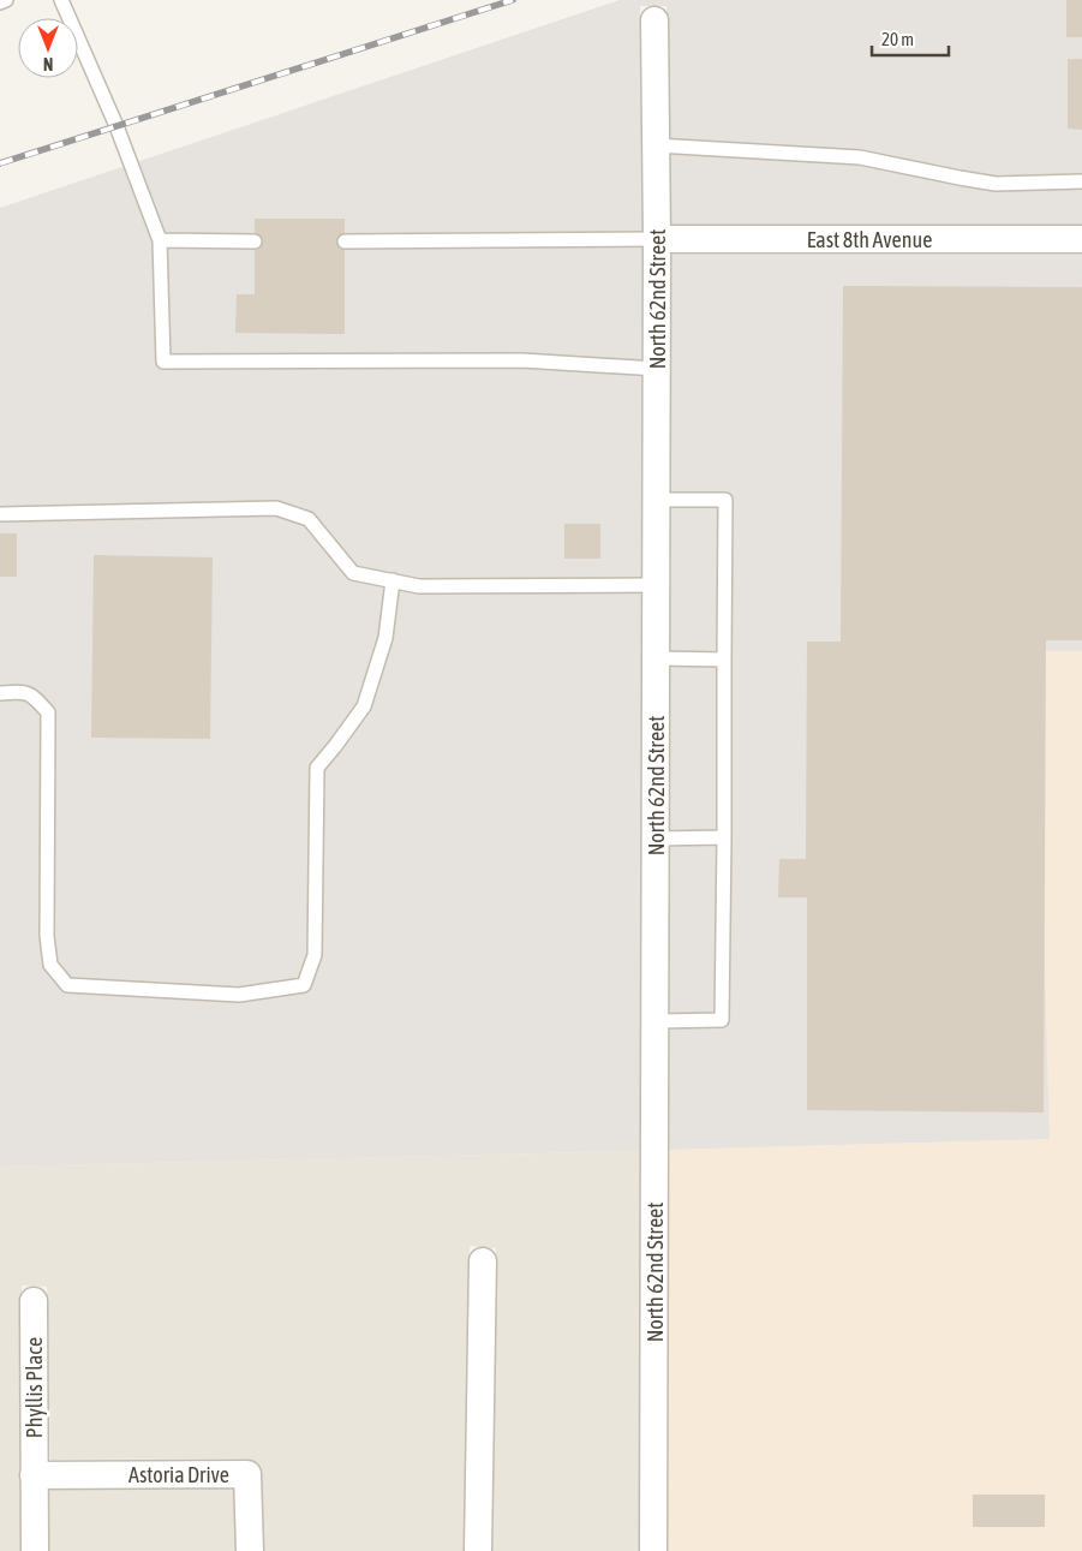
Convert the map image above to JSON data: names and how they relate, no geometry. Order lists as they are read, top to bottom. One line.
{"streets":{"street":["East 8th Avenue","North 62nd Street","Phyllis Place","Astoria Drive"]},"crossings":[["East 8th Avenue","North 62nd Street"],["Phyllis Place","Astoria Drive"]],"scale_bar":"20 m","north":"bottom"}
